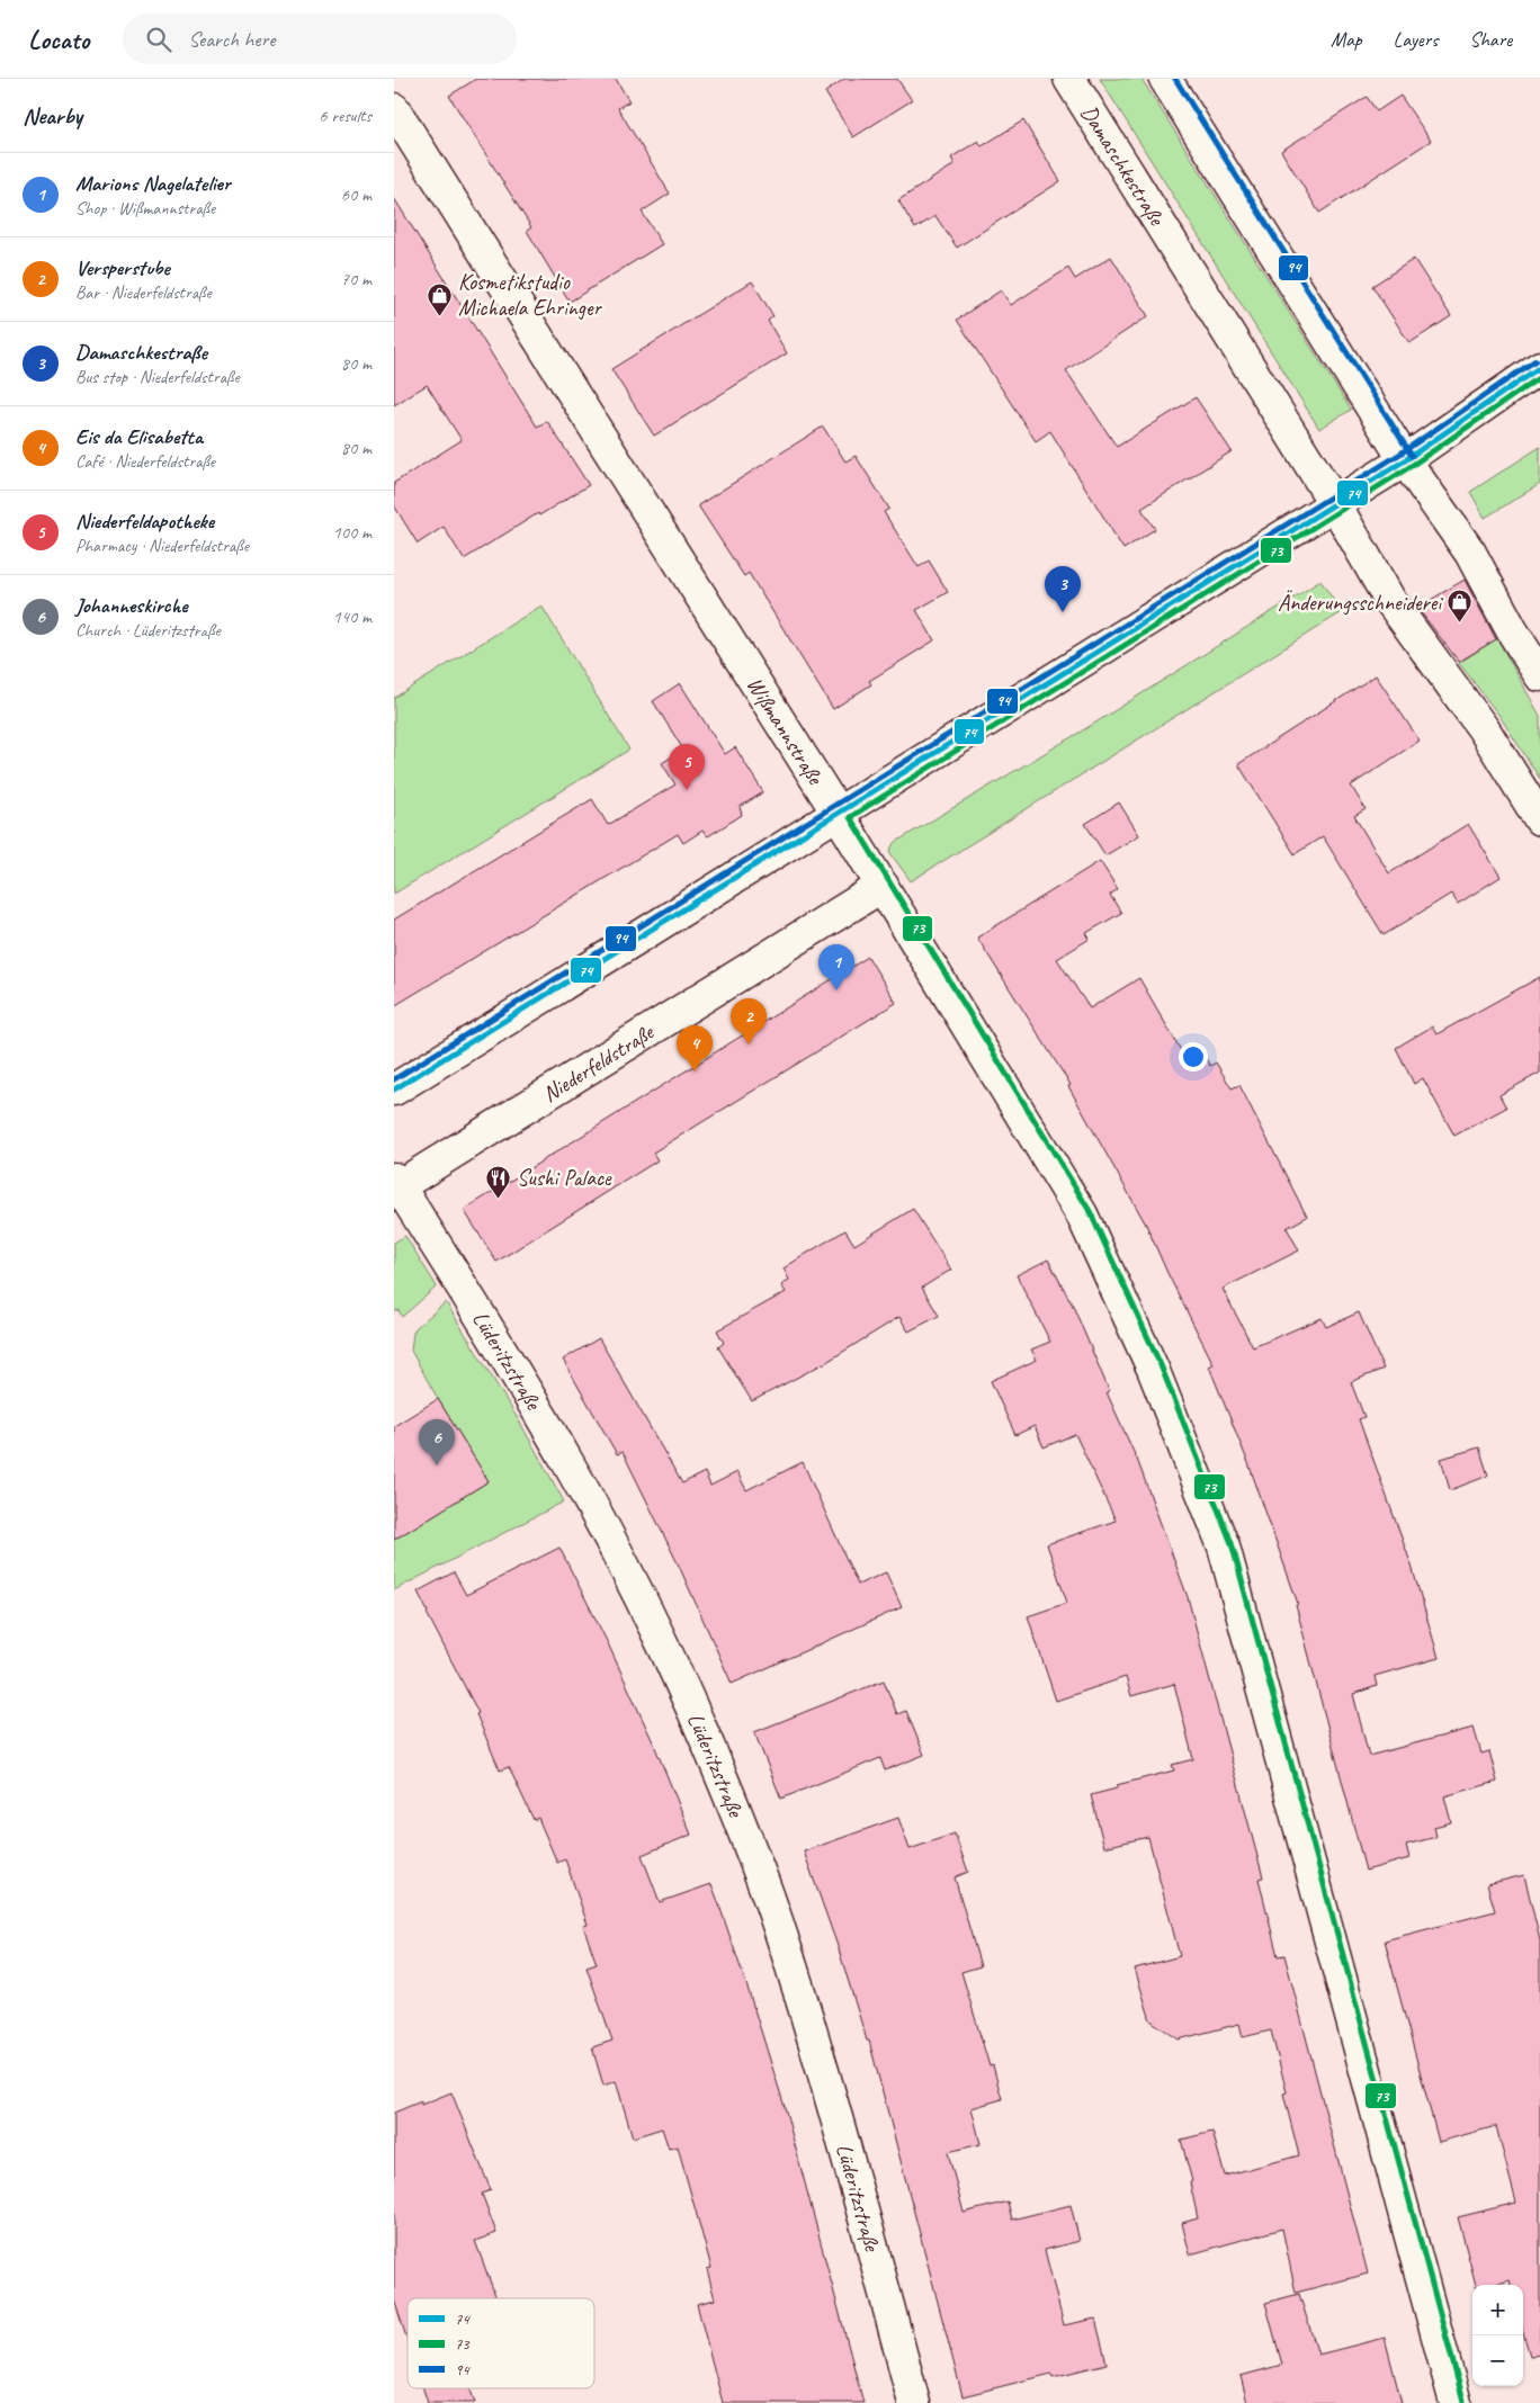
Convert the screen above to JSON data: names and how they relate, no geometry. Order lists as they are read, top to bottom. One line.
{"streets":{"street":["Damaschkestraße","Wißmannstraße","Niederfeldstraße","Lüderitzstraße"]},"crossings":[["Wißmannstraße","Niederfeldstraße"],["Niederfeldstraße","Lüderitzstraße"]],"places":{"shop":["Kosmetikstudio Michaela Ehringer","Änderungsschneiderei"],"restaurant":["Sushi Palace"]},"lines":["transit line 94","transit line 74","transit line 73"],"legend":["74","73","94"],"page":{"header":"Locato","search":"Search here","nav":["Map","Layers","Share"],"heading":["Nearby","6 results"],"list":[{"mark":"1","name":"Marions Nagelatelier","note":"Shop · Wißmannstraße","value":"60 m"},{"mark":"2","name":"Versperstube","note":"Bar · Niederfeldstraße","value":"70 m"},{"mark":"3","name":"Damaschkestraße","note":"Bus stop · Niederfeldstraße","value":"80 m"},{"mark":"4","name":"Eis da Elisabetta","note":"Café · Niederfeldstraße","value":"80 m"},{"mark":"5","name":"Niederfeldapotheke","note":"Pharmacy · Niederfeldstraße","value":"100 m"},{"mark":"6","name":"Johanneskirche","note":"Church · Lüderitzstraße","value":"140 m"}],"pins":["3","5","1","2","4","6"],"map_buttons":["+","−"]}}
